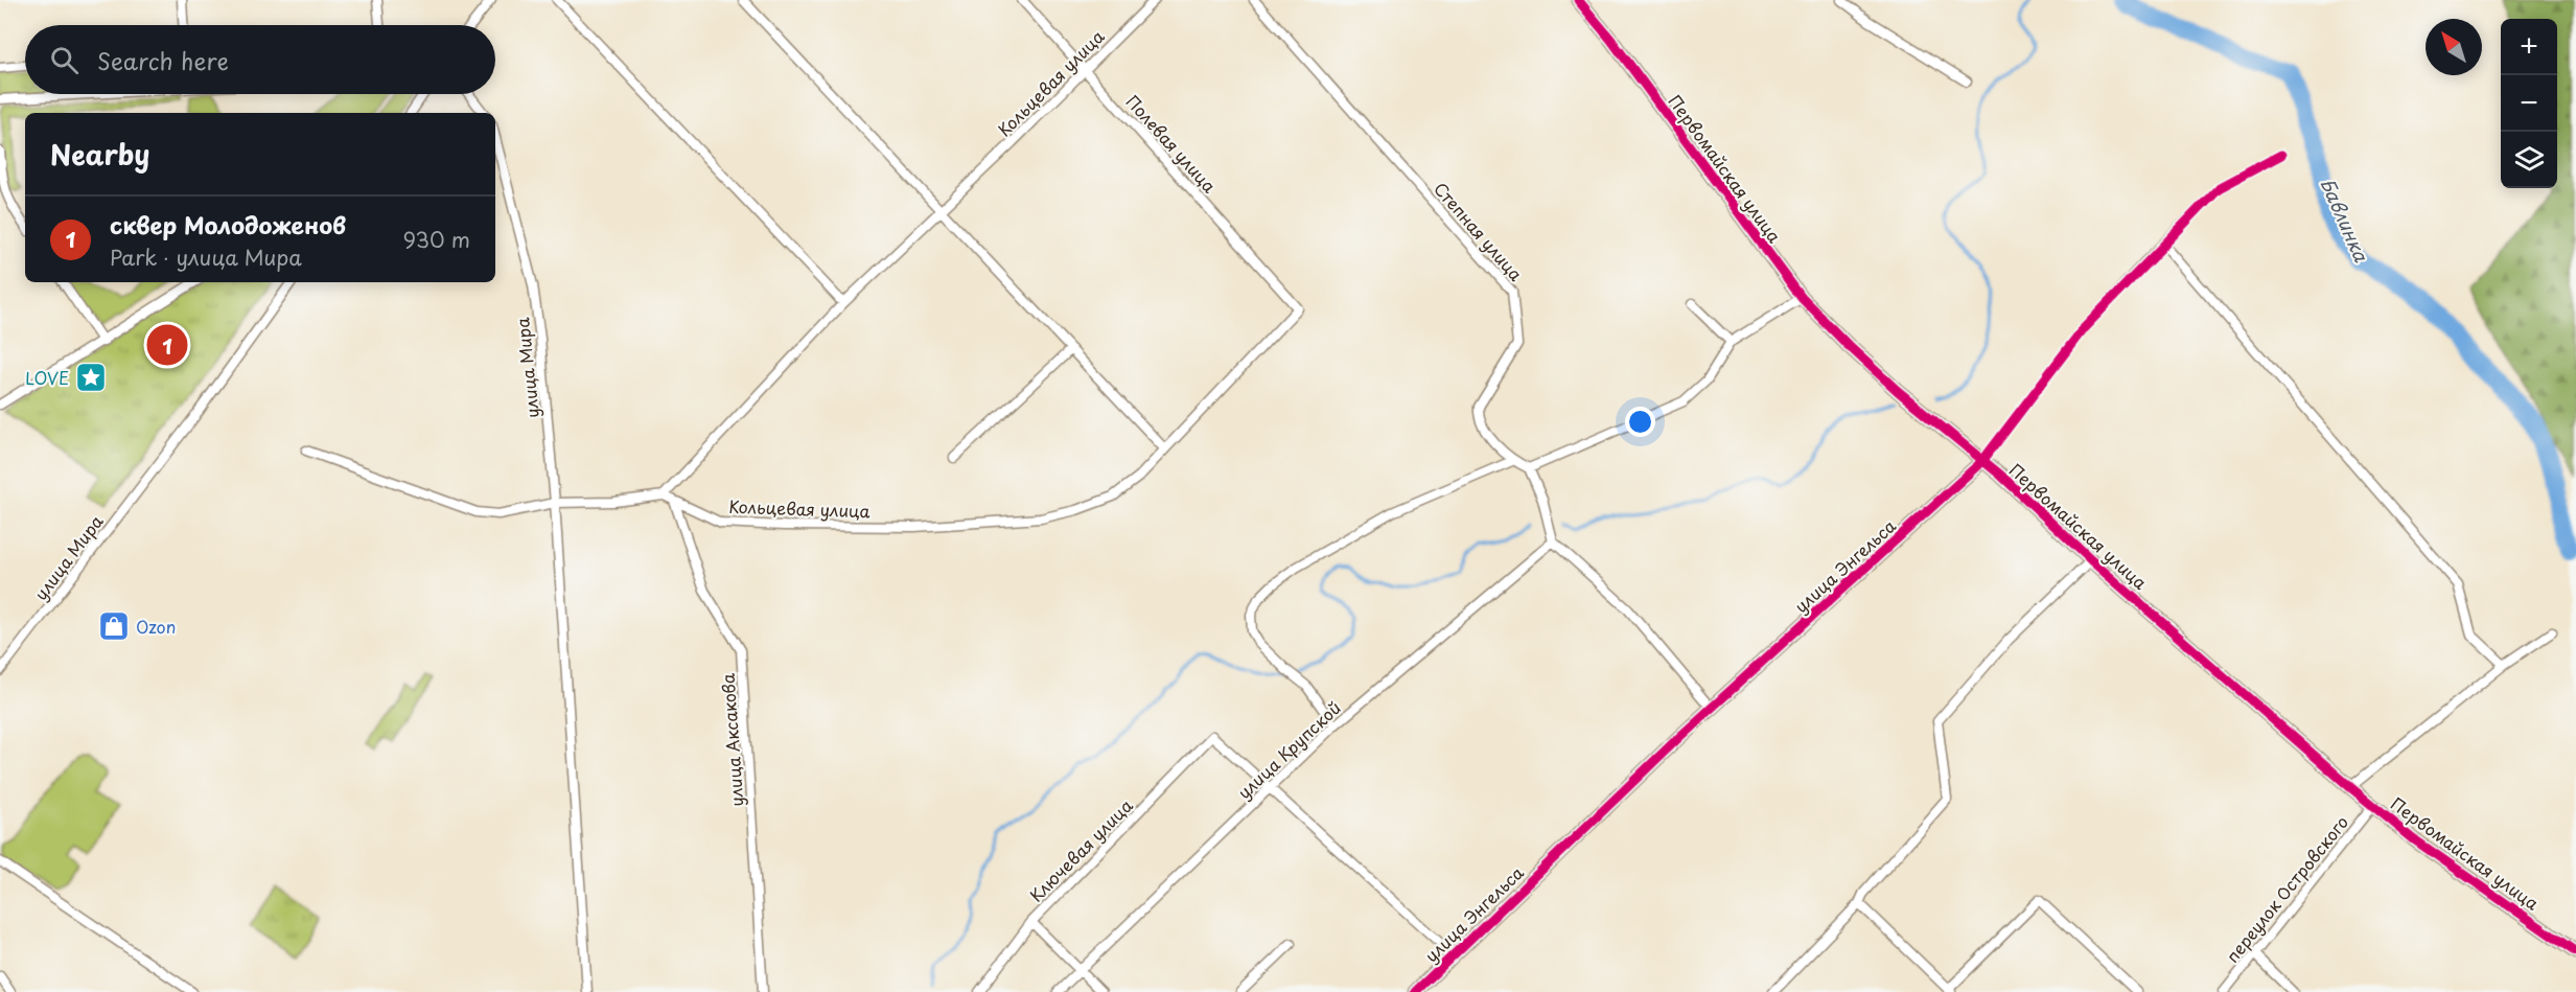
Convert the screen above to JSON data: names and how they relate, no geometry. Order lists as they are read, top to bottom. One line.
{"streets":{"street":["Кольцевая улица","Полевая улица","Первомайская улица","Степная улица","улица Мира","улица Энгельса","улица Аксакова","улица Крупской","Ключевая улица","переулок Островского"]},"crossings":[["Кольцевая улица","Полевая улица"],["Кольцевая улица","улица Аксакова"],["Первомайская улица","улица Энгельса"],["Первомайская улица","переулок Островского"],["улица Крупской","Ключевая улица"]],"water":["Бавлинка"],"places":{"place":["LOVE"],"shop":["Ozon"]},"north":"top left","page":{"map_buttons":["+","−"],"search":"Search here","heading":"Nearby","list":[{"mark":"1","name":"сквер Молодоженов","note":"Park · улица Мира","value":"930 m"}],"pins":"1"}}
